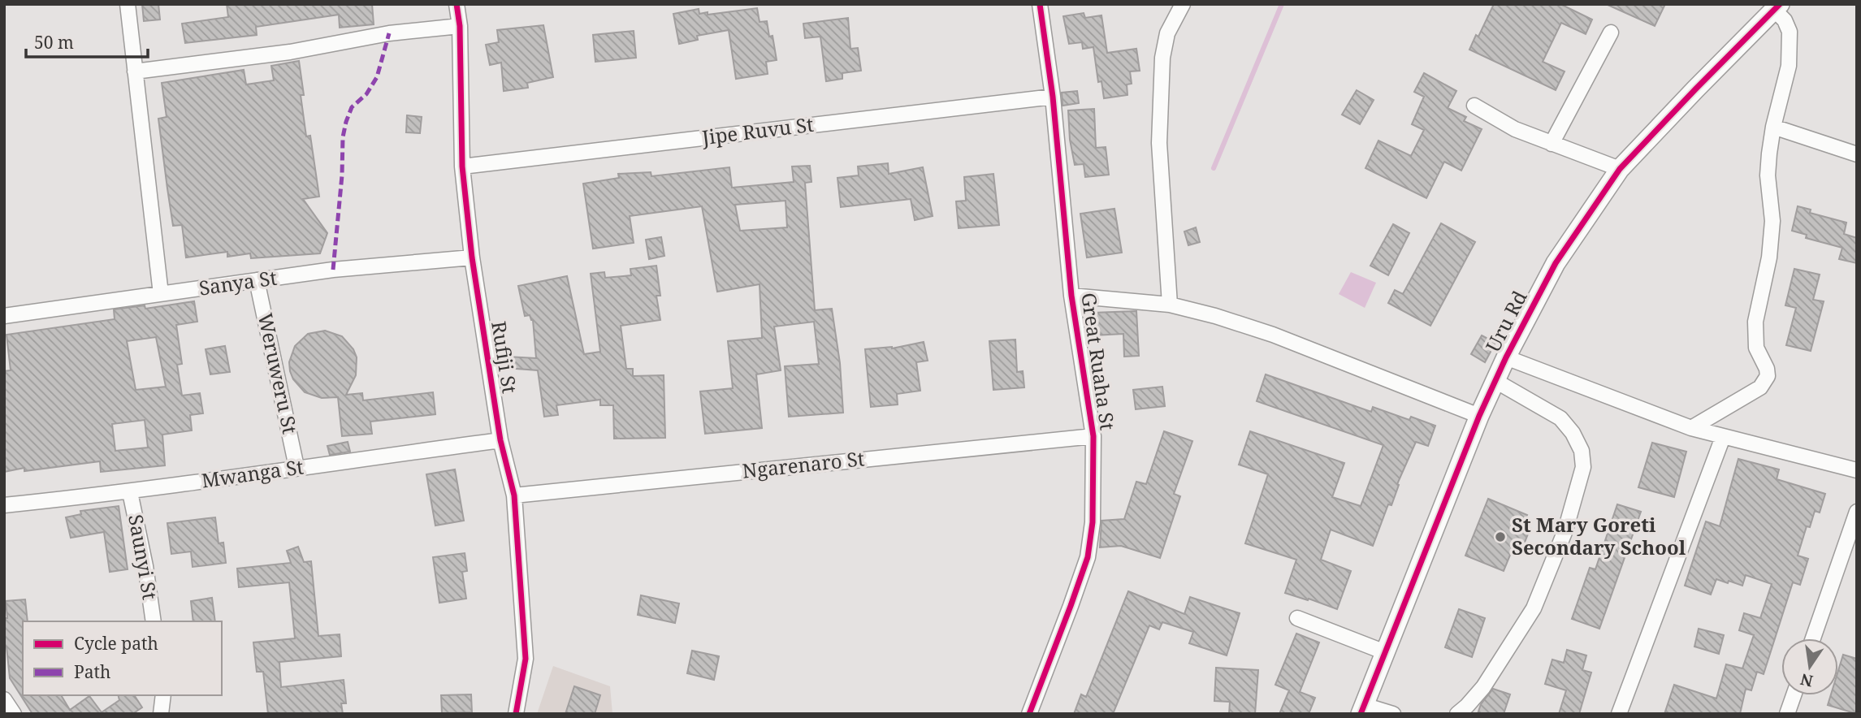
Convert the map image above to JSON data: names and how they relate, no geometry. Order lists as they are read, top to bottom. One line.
{"streets":{"street":["Jipe Ruvu St","Sanya St","Uru Rd","Rufiji St","Great Ruaha St","Weruweru St","Ngarenaro St","Mwanga St","Saunyi St"]},"crossings":[["Jipe Ruvu St","Rufiji St"],["Jipe Ruvu St","Great Ruaha St"],["Sanya St","Rufiji St"],["Sanya St","Weruweru St"],["Rufiji St","Ngarenaro St"],["Rufiji St","Mwanga St"],["Great Ruaha St","Ngarenaro St"],["Weruweru St","Mwanga St"],["Mwanga St","Saunyi St"]],"places":["St Mary Goreti Secondary School"],"legend":["Cycle path","Path"],"scale_bar":"50 m","north":"bottom"}
